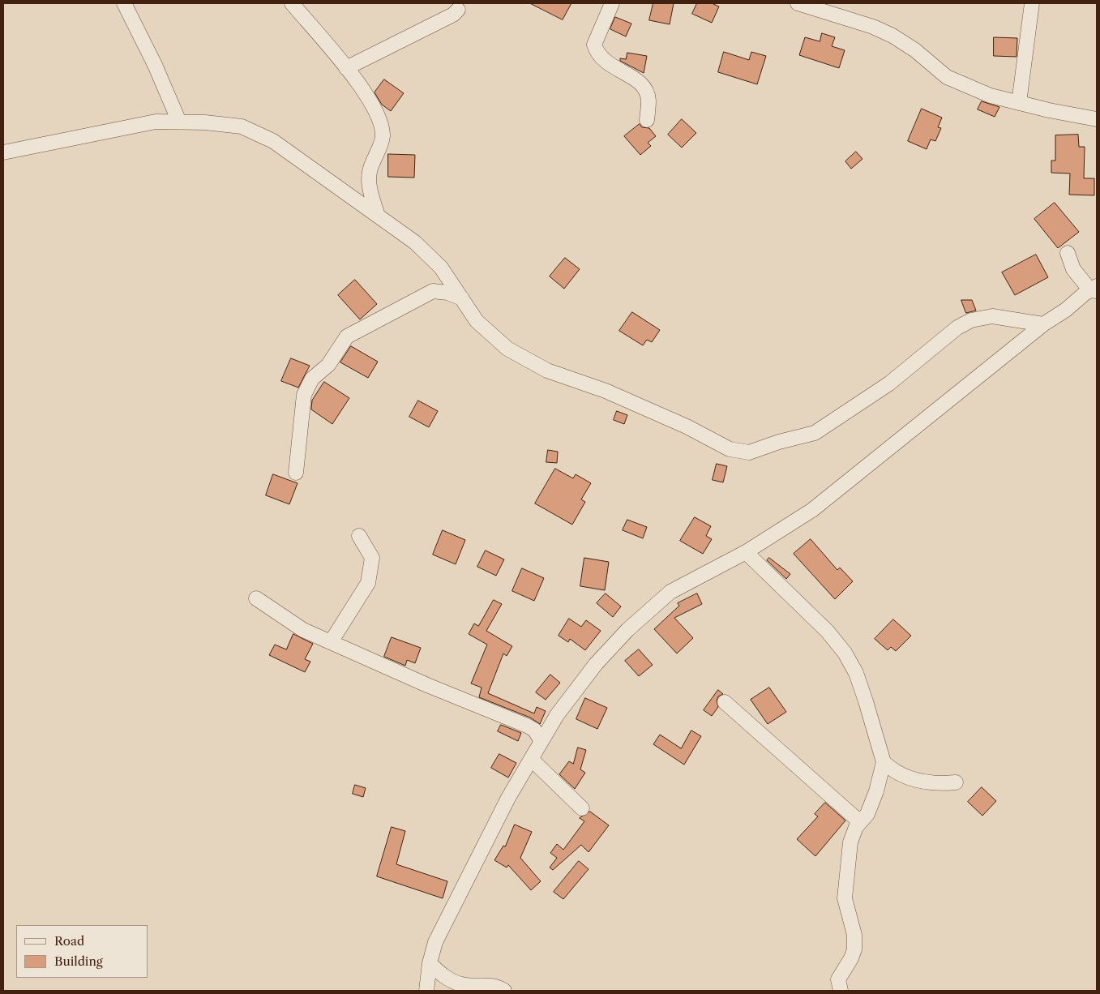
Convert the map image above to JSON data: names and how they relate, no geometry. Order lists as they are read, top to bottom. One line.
{"legend":["Road","Building"]}
